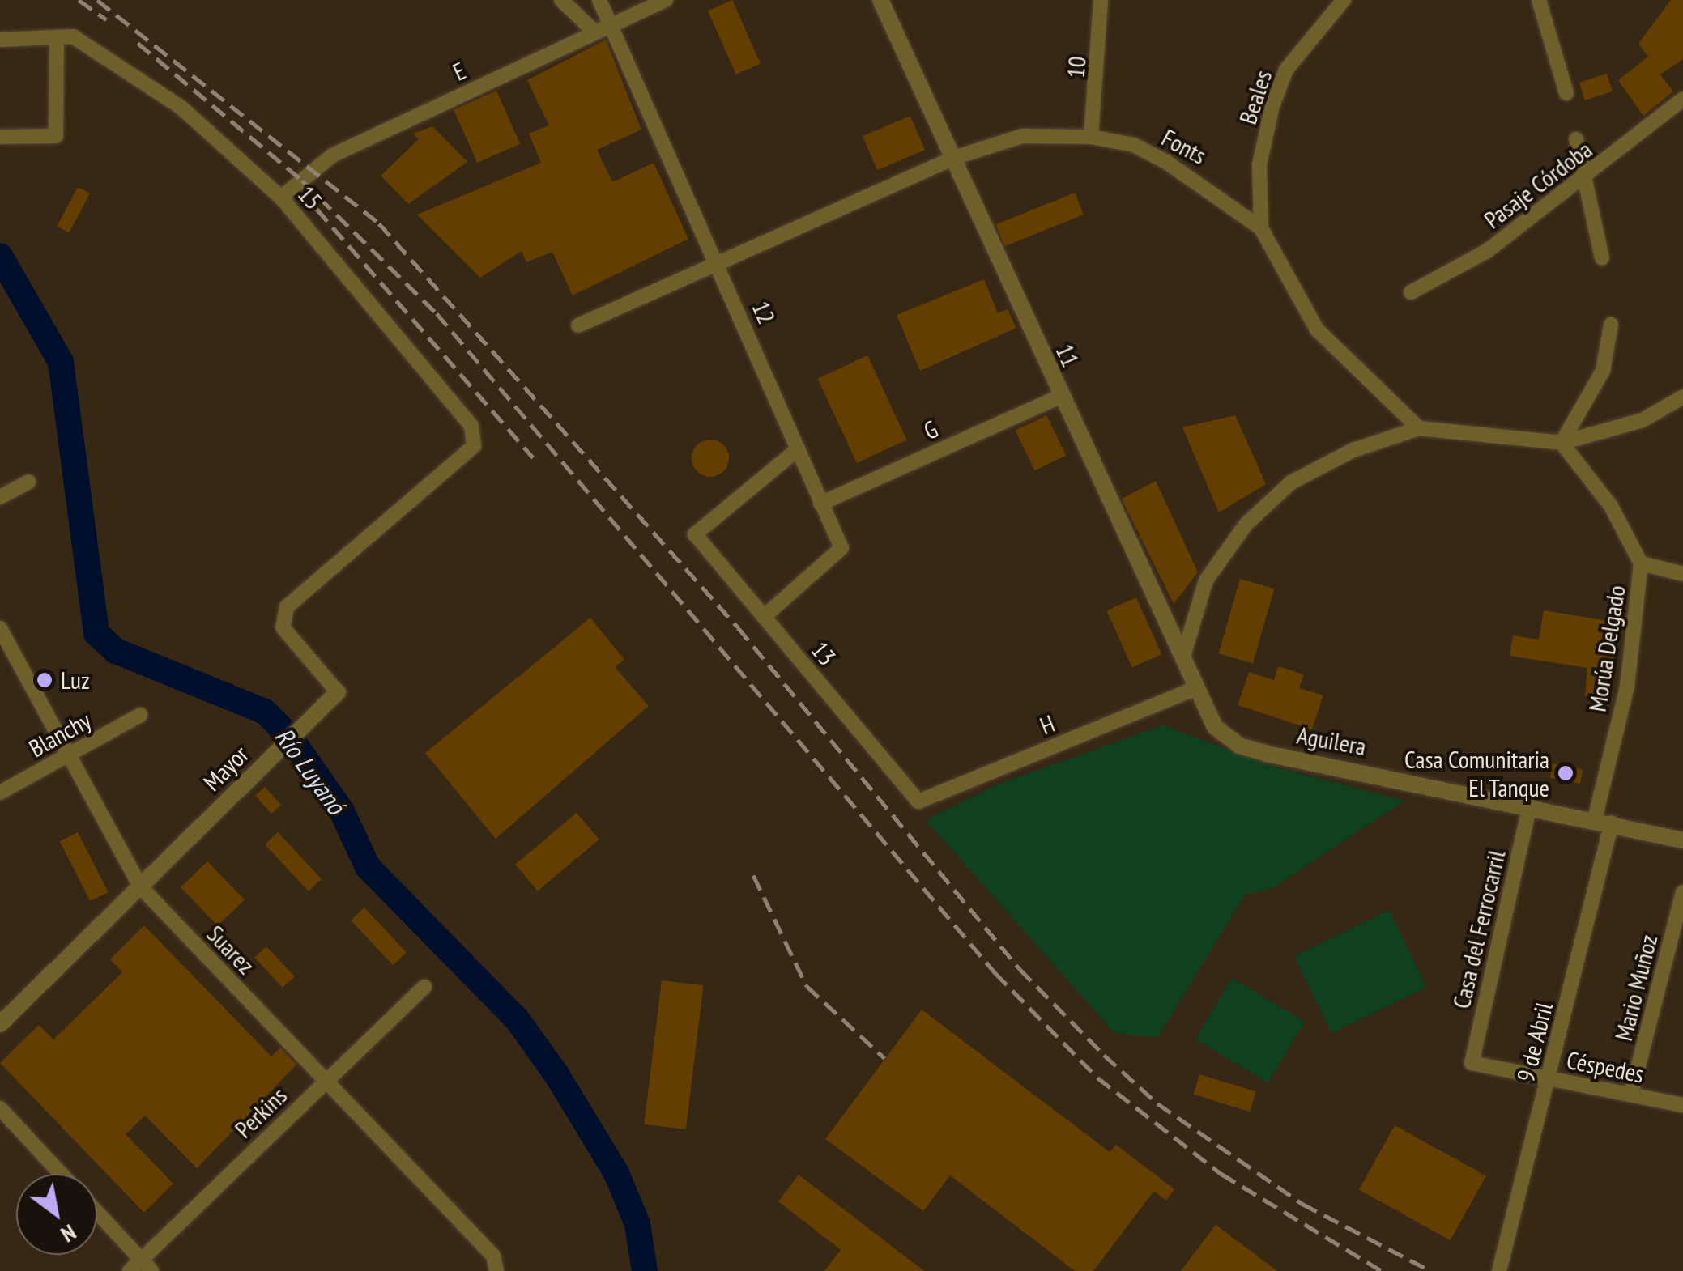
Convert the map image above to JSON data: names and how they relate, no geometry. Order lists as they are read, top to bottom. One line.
{"streets":{"street":["10","E","Beales","Fonts","Pasaje Córdoba","15","12","11","G","Morúa Delgado","13","H","Blanchy","Aguilera","Mayor","Casa del Ferrocarril","Suarez","Mario Muñoz","9 de Abril","Céspedes","Perkins"]},"crossings":[["10","Fonts"],["E","15"],["E","12"],["Beales","Fonts"],["Fonts","12"],["Fonts","11"],["15","Mayor"],["12","G"],["12","13"],["11","G"],["11","H"],["11","Aguilera"],["Morúa Delgado","Aguilera"],["Morúa Delgado","9 de Abril"],["13","H"],["Blanchy","Suarez"],["Aguilera","Casa del Ferrocarril"],["Aguilera","9 de Abril"],["Mayor","Suarez"],["Casa del Ferrocarril","Céspedes"],["Suarez","Perkins"],["Mario Muñoz","Céspedes"],["9 de Abril","Céspedes"]],"water":["Río Luyanó"],"places":["Luz","Casa Comunitaria El Tanque"],"north":"bottom right"}
